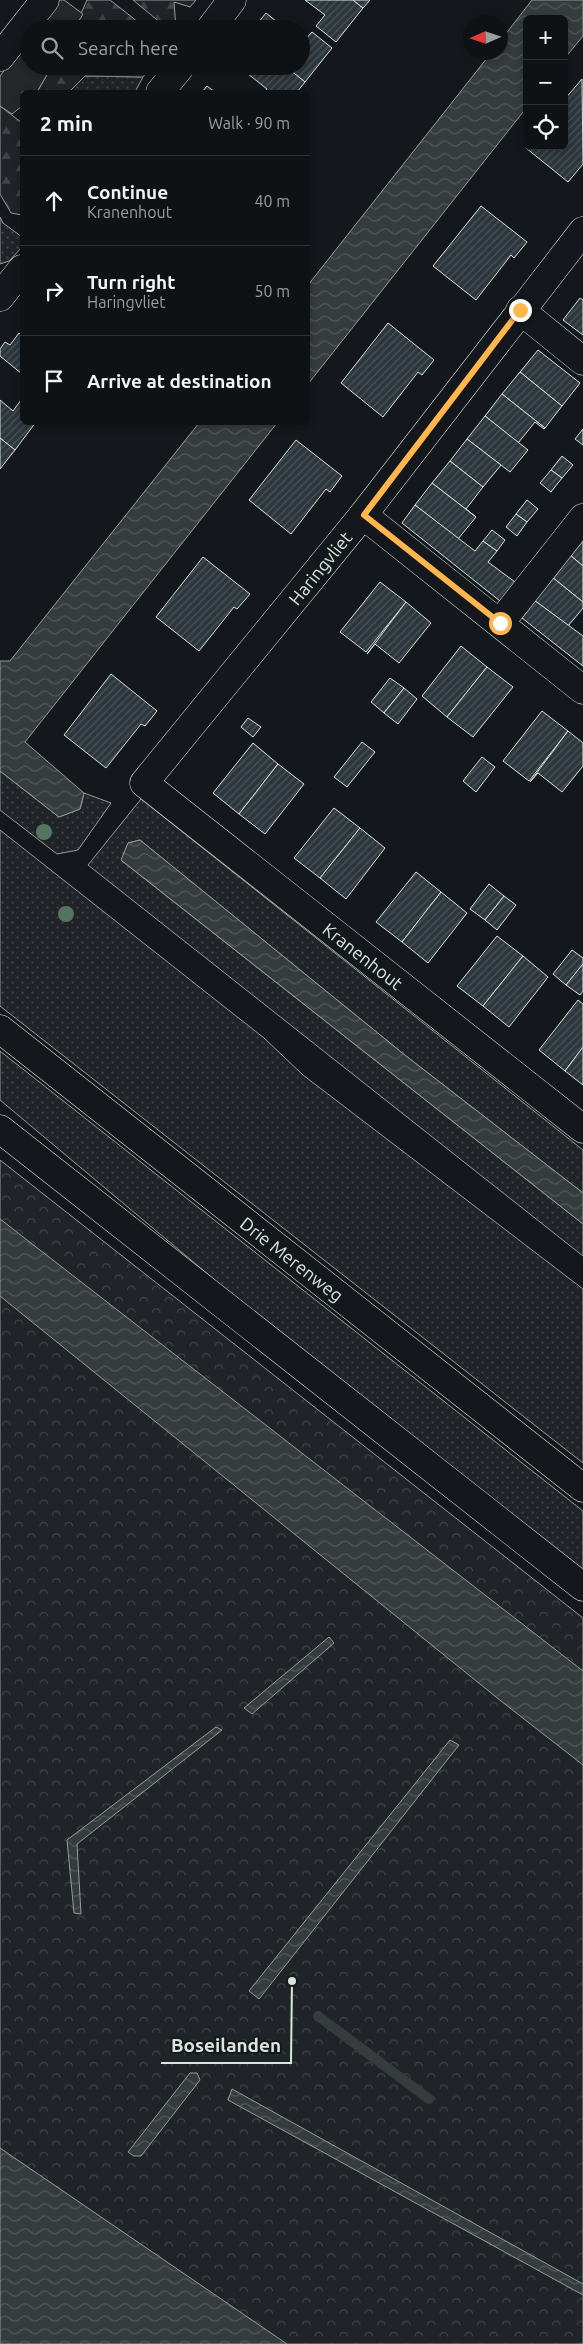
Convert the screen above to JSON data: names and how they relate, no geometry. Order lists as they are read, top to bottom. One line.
{"streets":{"main road":["Haringvliet","Kranenhout","Drie Merenweg"]},"crossings":[["Haringvliet","Kranenhout"]],"places":["Boseilanden"],"north":"left","page":{"map_buttons":["+","−"],"search":"Search here","heading":["2 min","Walk · 90 m"],"list":[["Continue","Kranenhout","40 m"],["Turn right","Haringvliet","50 m"],"Arrive at destination"]}}
